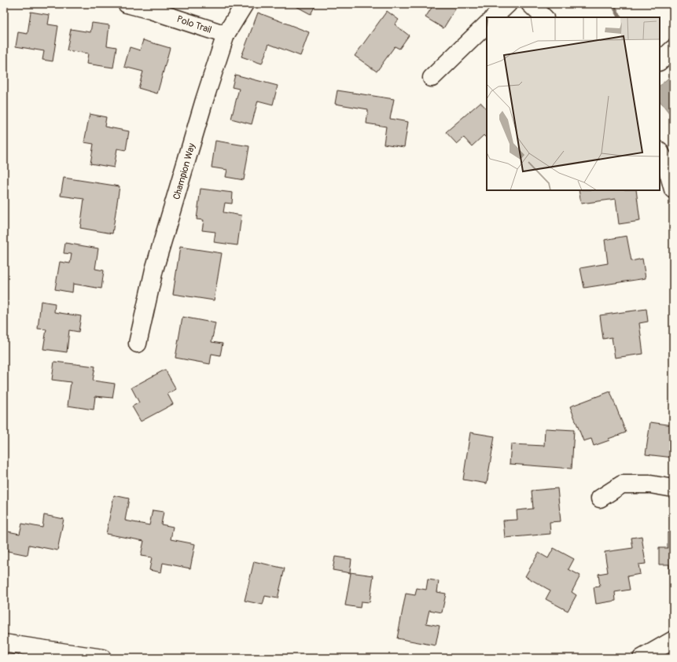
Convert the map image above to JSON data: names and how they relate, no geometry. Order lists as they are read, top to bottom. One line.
{"streets":{"street":["Polo Trail","Champion Way"]},"crossings":[["Polo Trail","Champion Way"]]}
